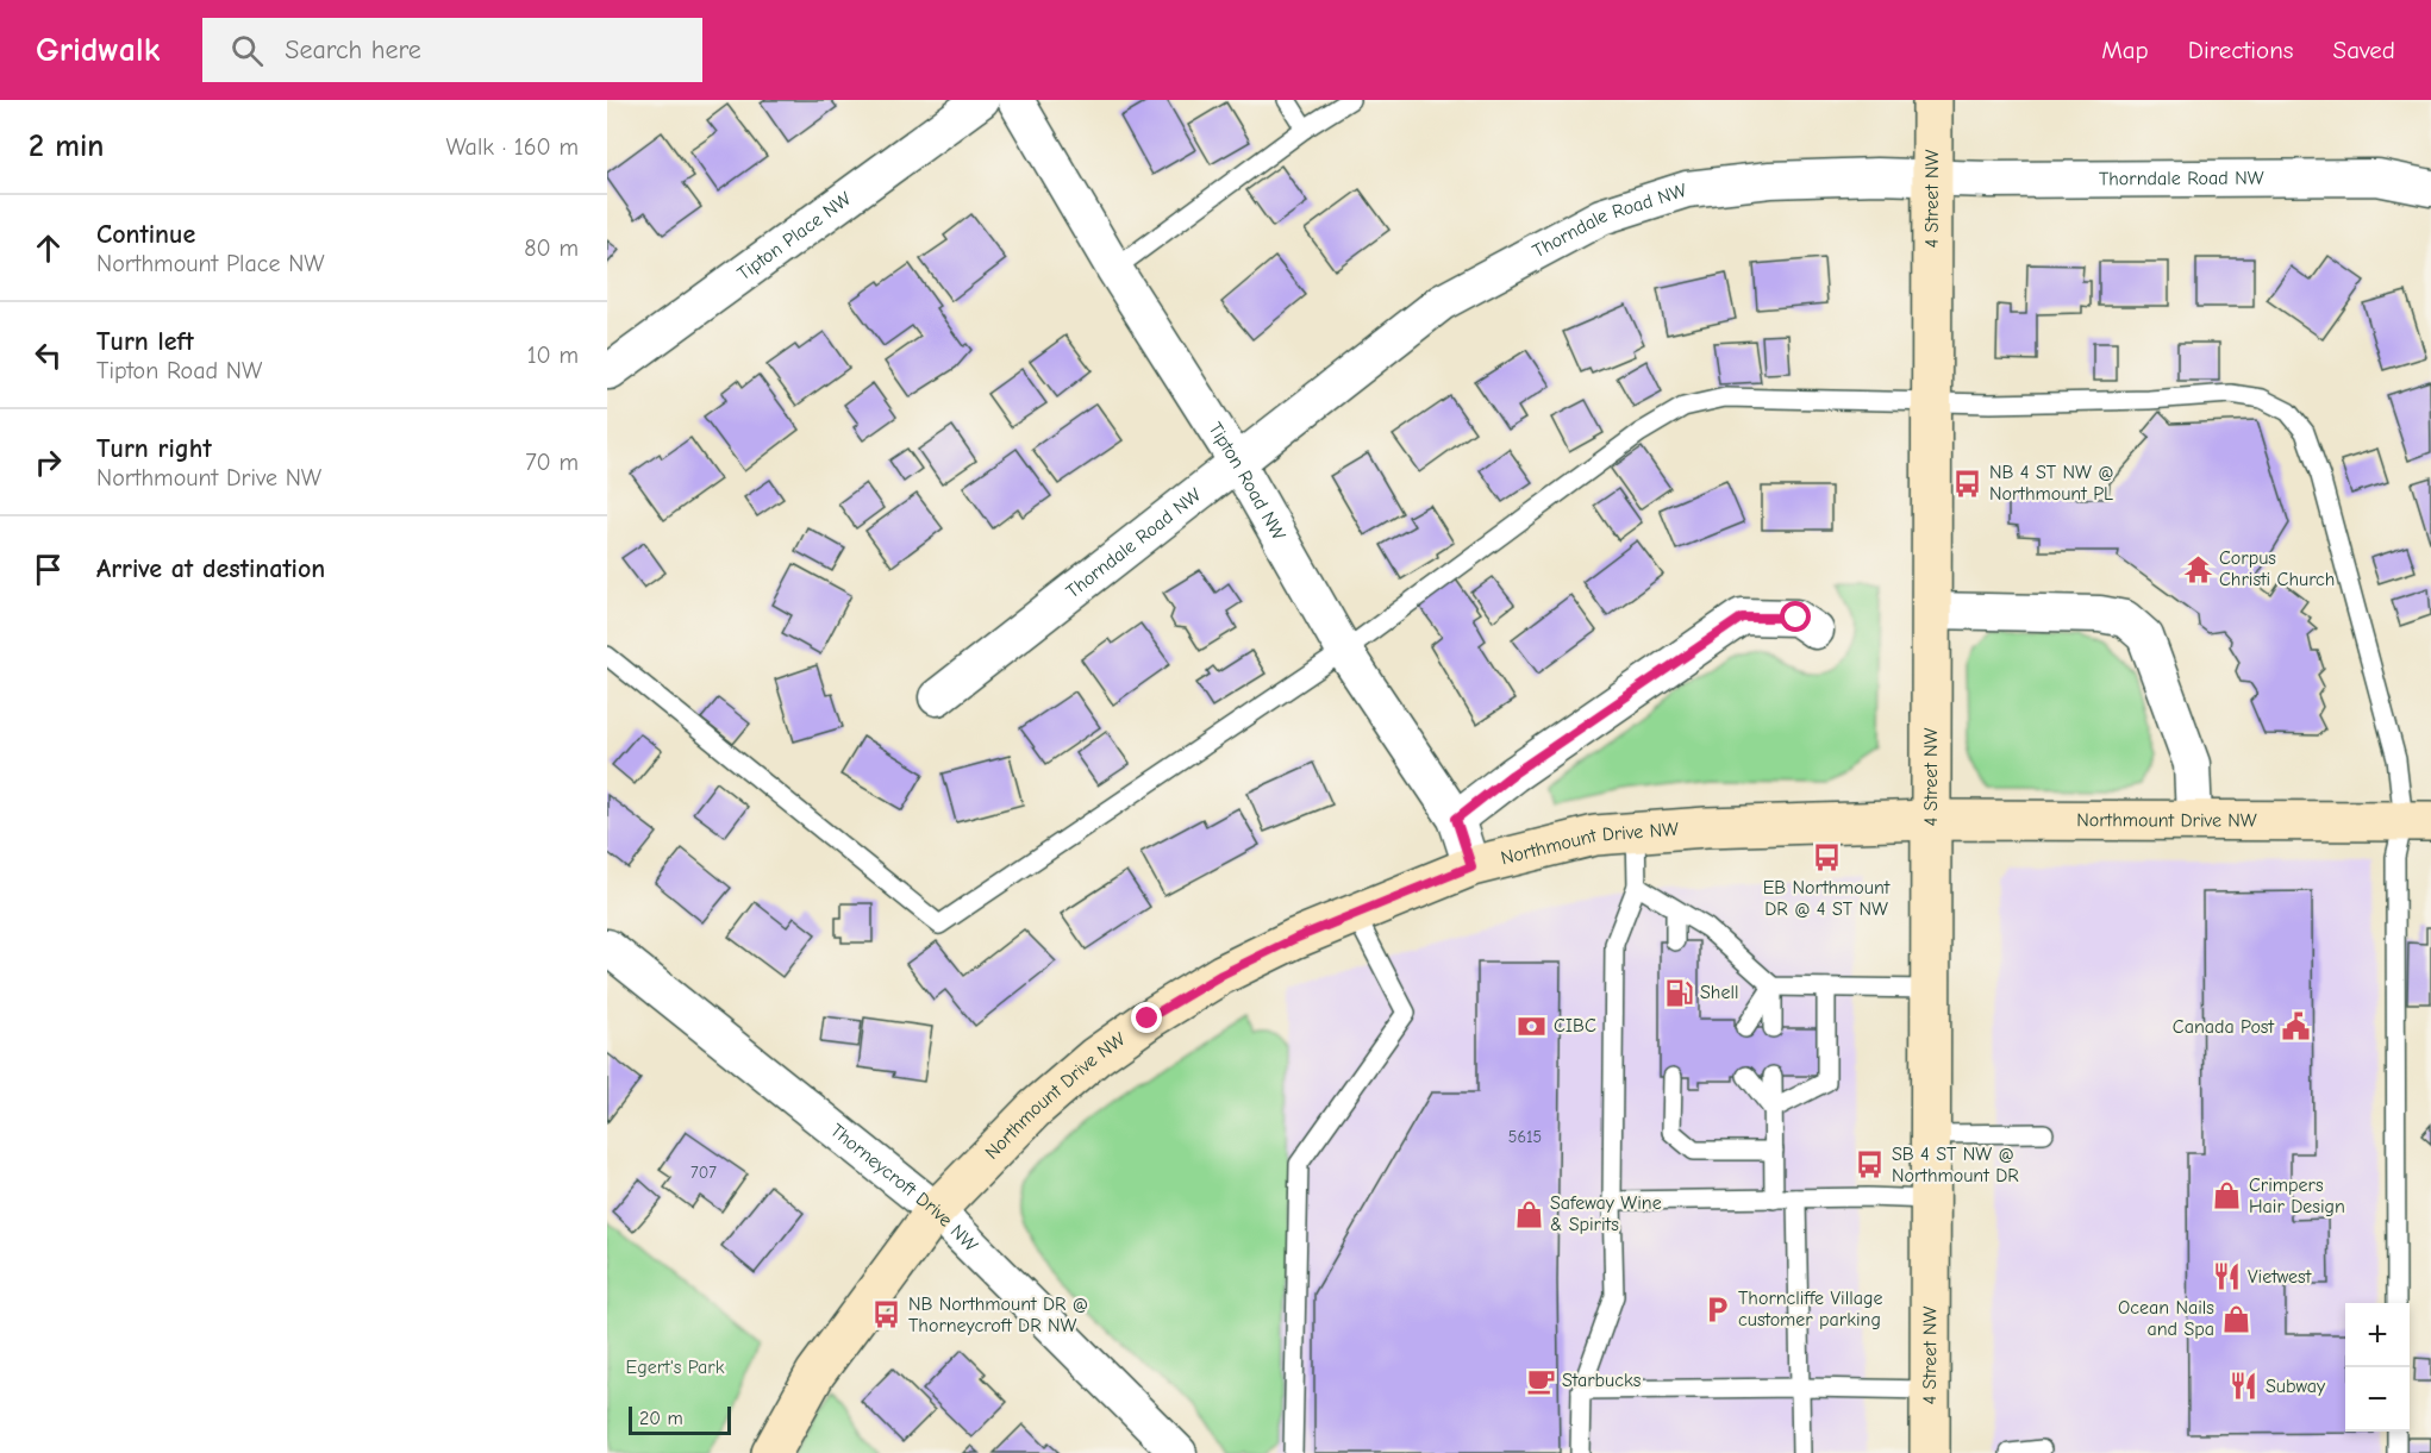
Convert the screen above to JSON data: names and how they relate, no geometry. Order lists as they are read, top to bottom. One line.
{"streets":{"street":["Thorndale Road NW","4 Street NW","Tipton Place NW","Tipton Road NW","Northmount Drive NW","Thorneycroft Drive NW"]},"crossings":[["Thorndale Road NW","4 Street NW"],["Thorndale Road NW","Tipton Road NW"],["4 Street NW","Northmount Drive NW"],["Tipton Road NW","Northmount Drive NW"],["Northmount Drive NW","Thorneycroft Drive NW"]],"parks":["Egert's Park"],"places":{"bus stop":["NB 4 ST NW @ Northmount PL","EB Northmount DR @ 4 ST NW","SB 4 ST NW @ Northmount DR","NB Northmount DR @ Thorneycroft DR NW"],"temple":["Corpus Christi Church"],"fuel station":["Shell"],"bank":["CIBC"],"public building":["Canada Post"],"shop":["Crimpers Hair Design","Safeway Wine & Spirits","Ocean Nails and Spa"],"restaurant":["Vietwest","Subway"],"parking":["Thorncliffe Village customer parking"],"cafe":["Starbucks"]},"house_numbers":["5615","707"],"scale_bar":"20 m","page":{"header":"Gridwalk","search":"Search here","nav":["Map","Directions","Saved"],"heading":["2 min","Walk · 160 m"],"list":[["Continue","Northmount Place NW","80 m"],["Turn left","Tipton Road NW","10 m"],["Turn right","Northmount Drive NW","70 m"],"Arrive at destination"],"map_buttons":["+","−"],"scale":"20 m"}}
